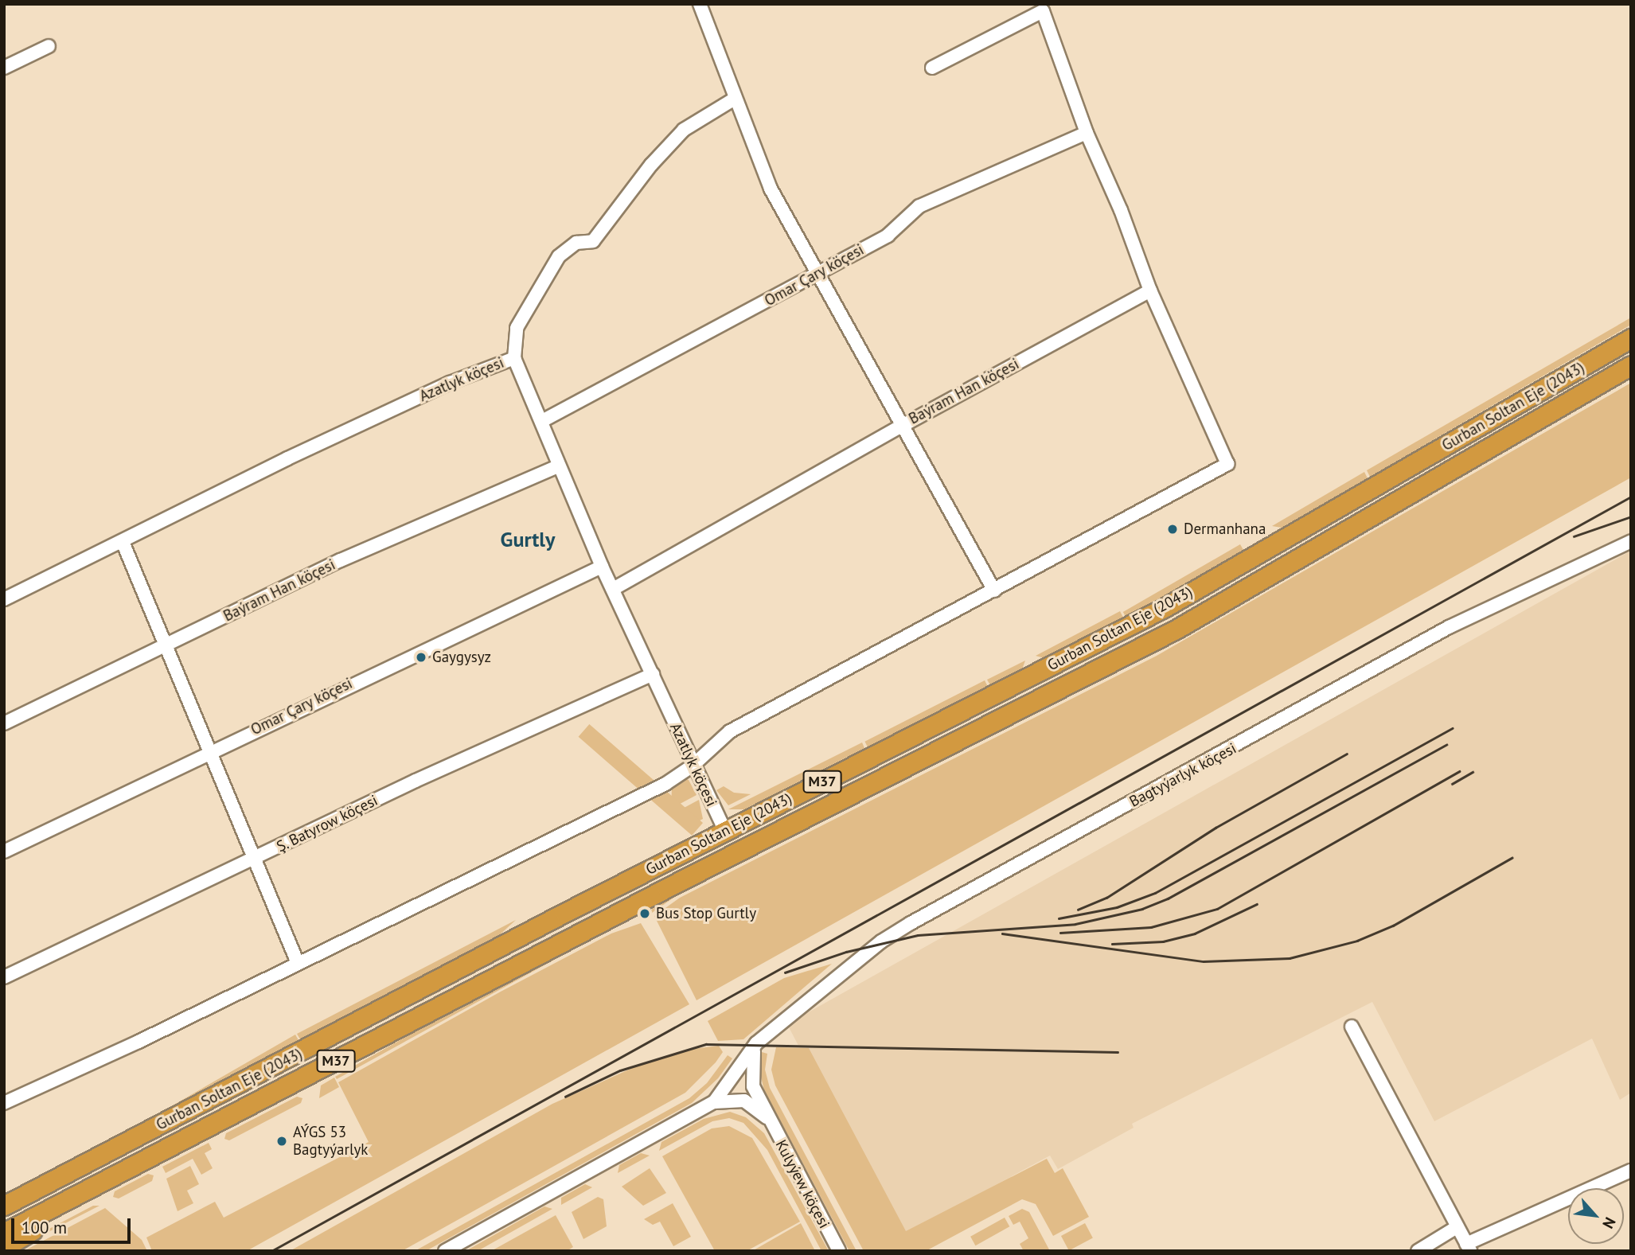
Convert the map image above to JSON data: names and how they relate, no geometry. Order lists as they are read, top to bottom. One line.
{"streets":{"highway":["Gurban Soltan Eje (2043)","M37"],"street":["Omar Çary köçesi","Azatlyk köçesi","Baýram Han köçesi","Bagtyýarlyk köçesi","Ş. Batyrow köçesi","Kulyýew köçesi"]},"crossings":[["Omar Çary köçesi","Azatlyk köçesi"],["Azatlyk köçesi","Baýram Han köçesi"],["Azatlyk köçesi","Gurban Soltan Eje (2043)"],["Azatlyk köçesi","Ş. Batyrow köçesi"],["Bagtyýarlyk köçesi","Kulyýew köçesi"]],"districts":["Gurtly"],"places":["Dermanhana","Gaygysyz","Bus Stop Gurtly","AÝGS 53 Bagtyýarlyk"],"scale_bar":"100 m","north":"bottom right"}
